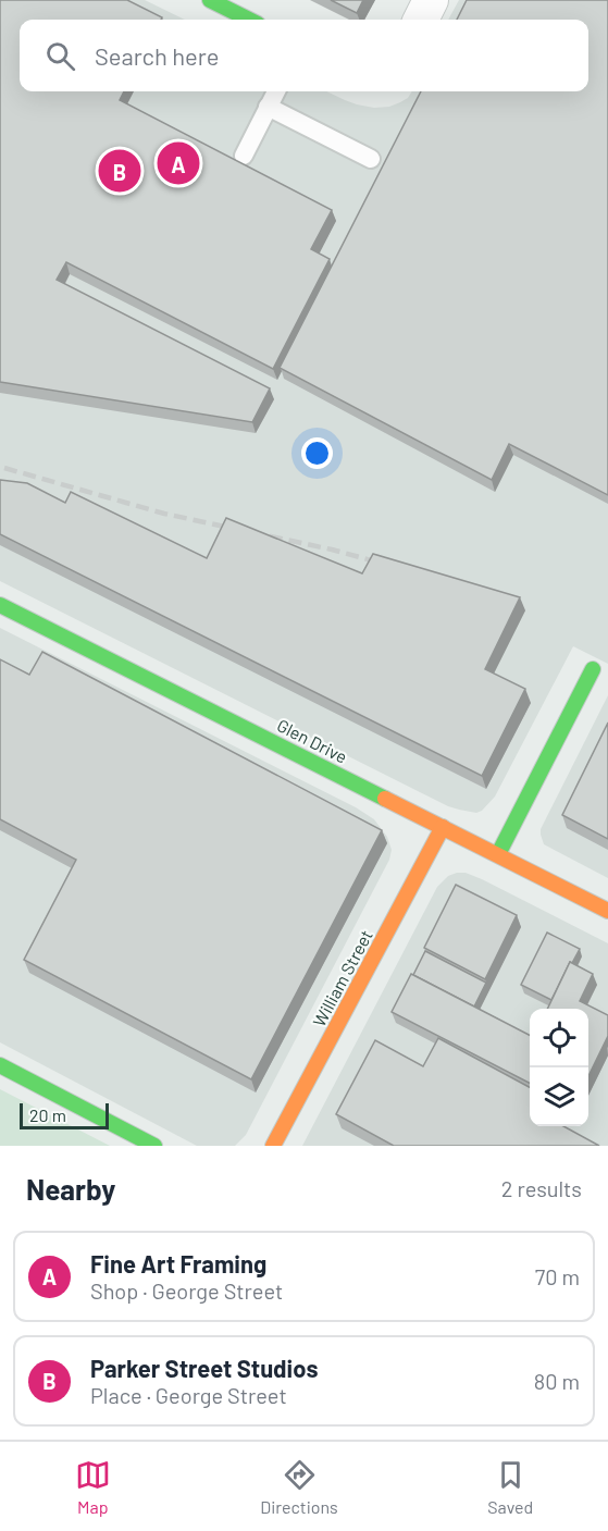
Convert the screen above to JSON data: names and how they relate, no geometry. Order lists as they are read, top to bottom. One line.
{"streets":{"street":["Glen Drive","William Street"]},"crossings":[["Glen Drive","William Street"]],"scale_bar":"20 m","page":{"search":"Search here","pins":["A","B"],"scale":"20 m","heading":["Nearby","2 results"],"list":[{"mark":"A","name":"Fine Art Framing","note":"Shop · George Street","value":"70 m"},{"mark":"B","name":"Parker Street Studios","note":"Place · George Street","value":"80 m"}],"nav":["Map","Directions","Saved"]}}
